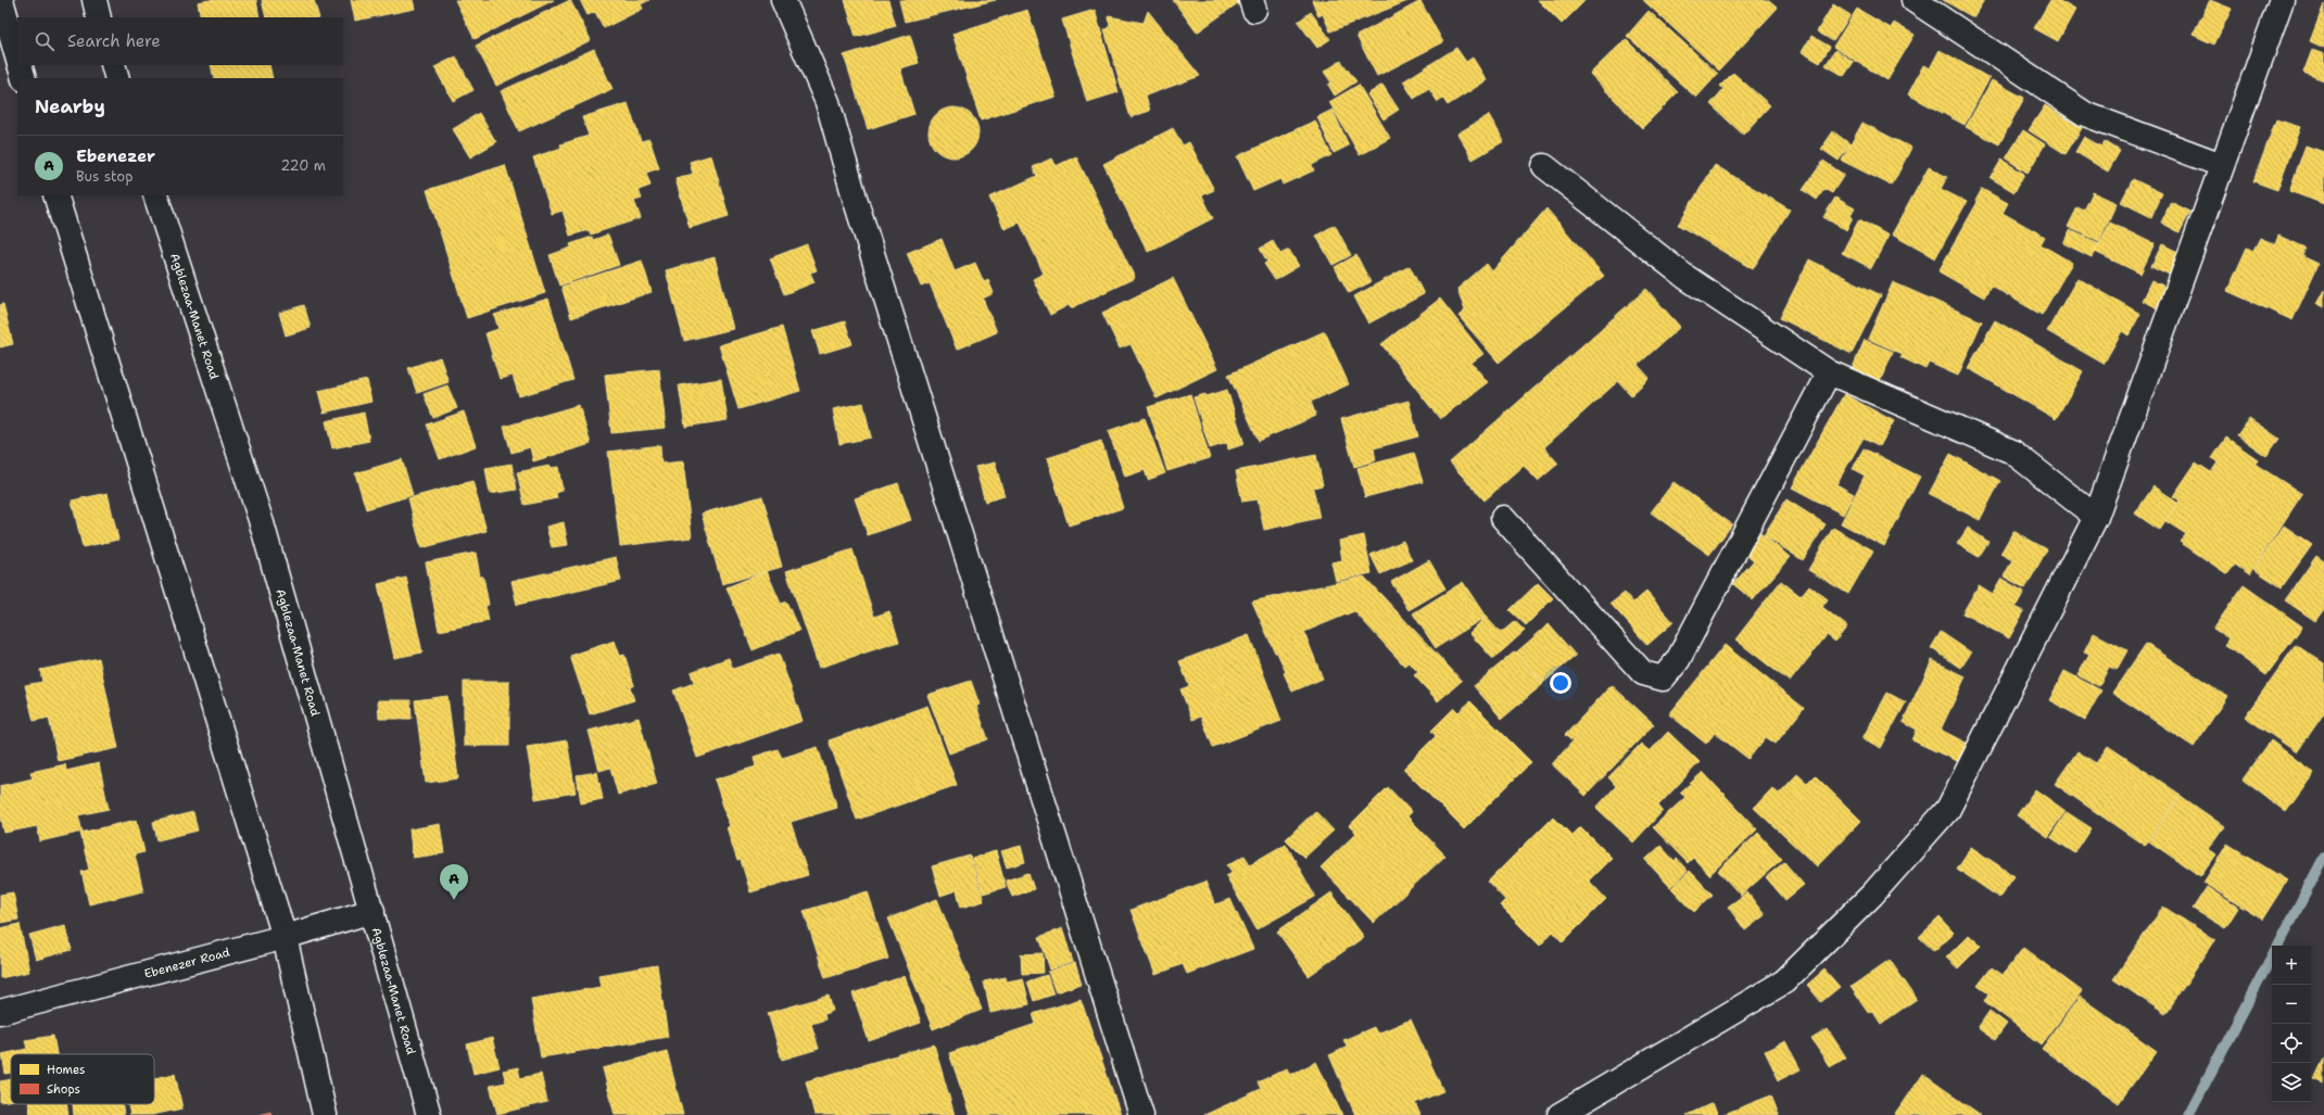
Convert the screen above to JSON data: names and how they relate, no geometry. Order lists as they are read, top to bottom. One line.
{"streets":{"street":["Agblezaa-Manet Road","Ebenezer Road"]},"crossings":[["Agblezaa-Manet Road","Ebenezer Road"]],"legend":["Homes","Shops"],"page":{"search":"Search here","heading":"Nearby","list":[{"mark":"A","name":"Ebenezer","note":"Bus stop","value":"220 m"}],"pins":"A","map_buttons":["+","−"]}}
